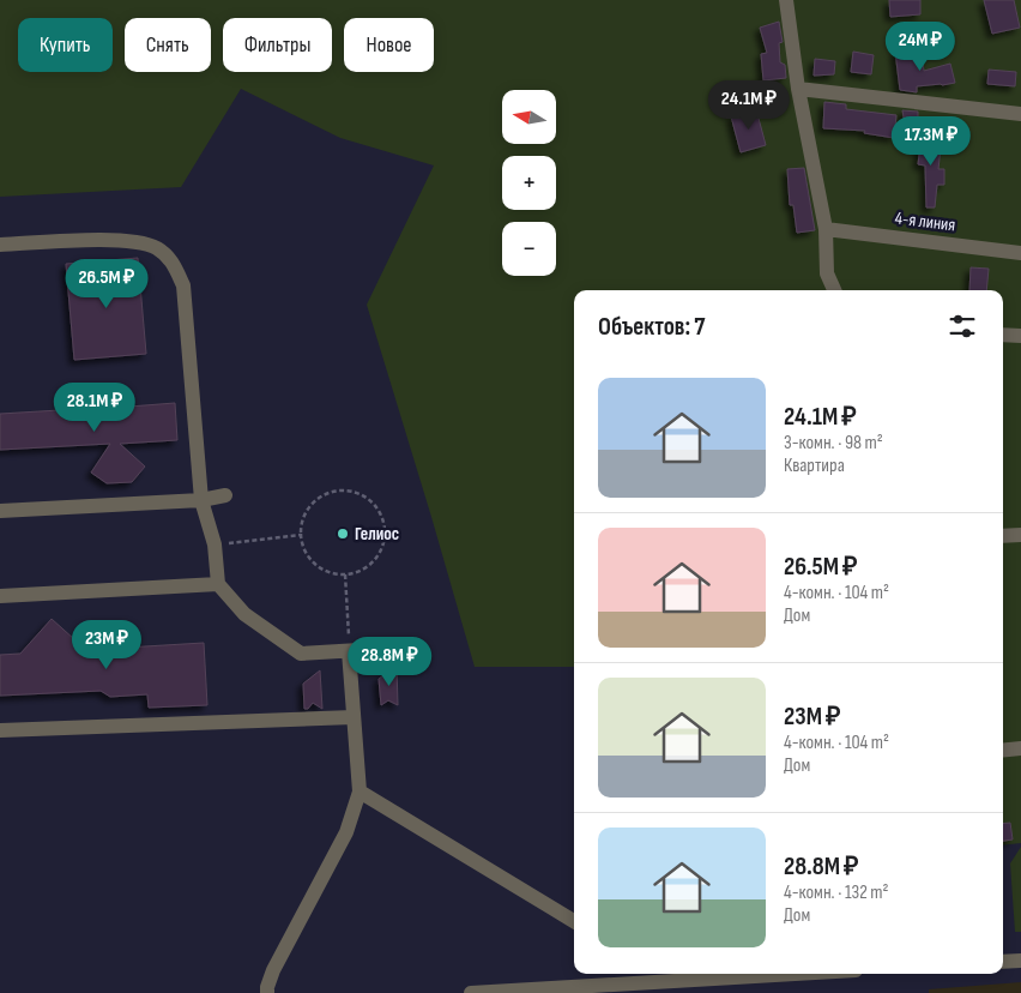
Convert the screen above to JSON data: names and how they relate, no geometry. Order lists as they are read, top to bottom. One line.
{"streets":{"street":["4-я линия"]},"places":["Гелиос"],"north":"left","page":{"chip":["Купить","Снять","Фильтры","Новое"],"price":["24M ₽","24.1M ₽","17.3M ₽","26.5M ₽","28.1M ₽","23M ₽","28.8M ₽"],"map_buttons":["+","−"],"heading":"Объектов: 7","list":[{"name":"24.1M ₽","note":"3-комн. · 98 m² · Квартира"},{"name":"26.5M ₽","note":"4-комн. · 104 m² · Дом"},{"name":"23M ₽","note":"4-комн. · 104 m² · Дом"},{"name":"28.8M ₽","note":"4-комн. · 132 m² · Дом"}]}}
